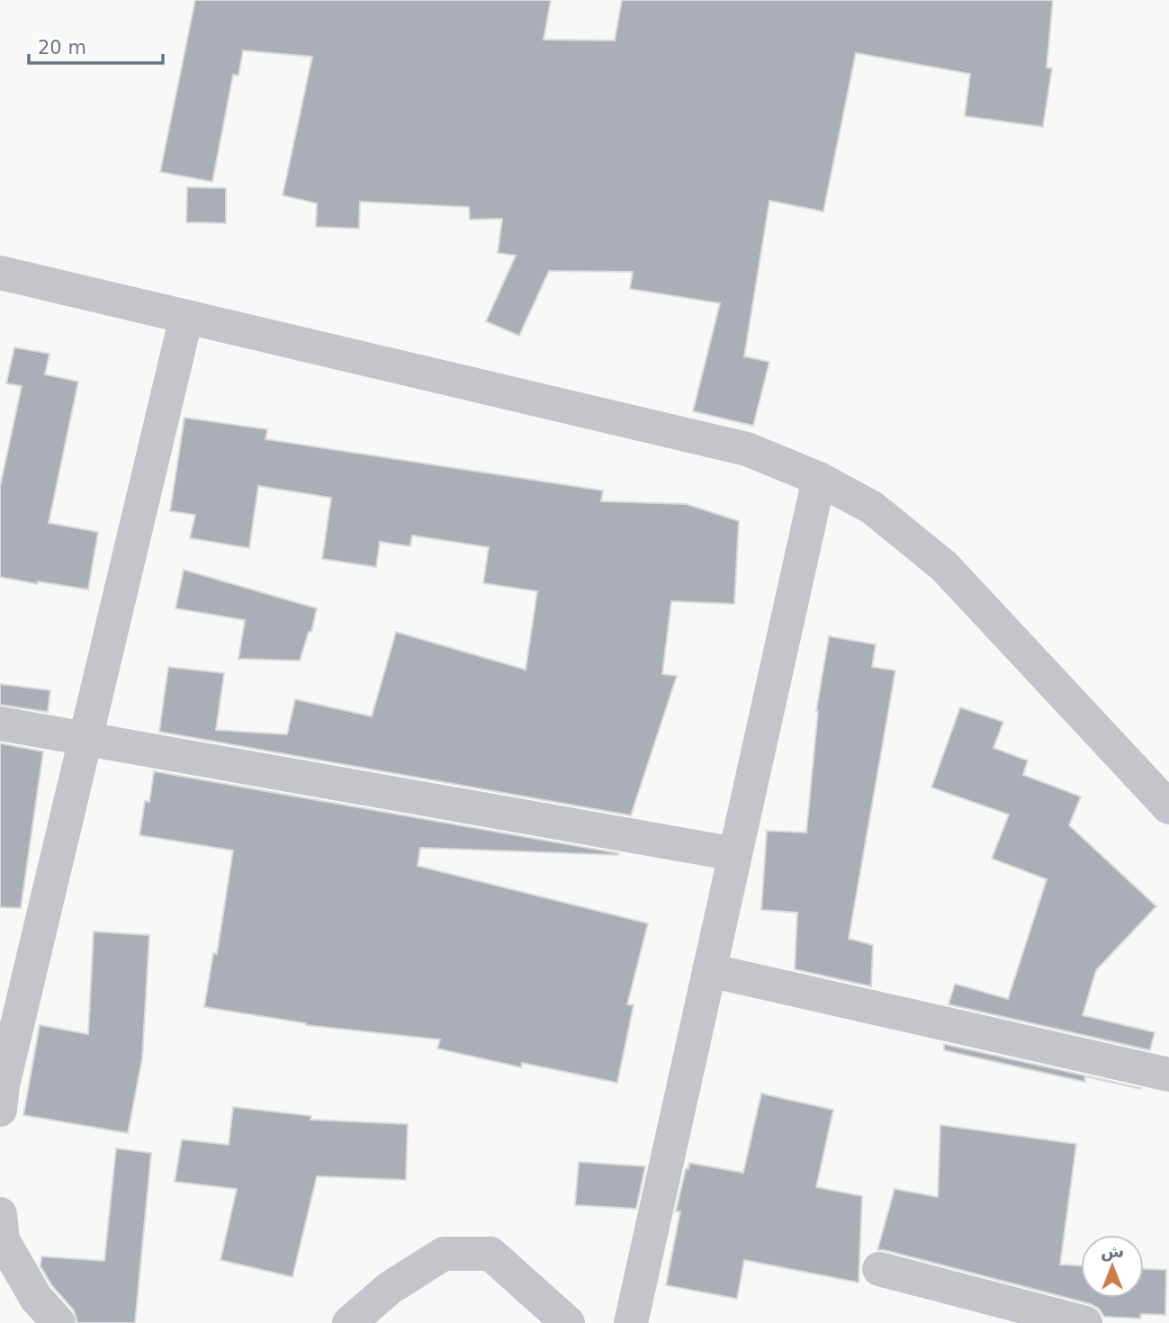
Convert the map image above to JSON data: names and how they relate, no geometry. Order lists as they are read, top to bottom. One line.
{"scale_bar":"20 m","north":"top"}
